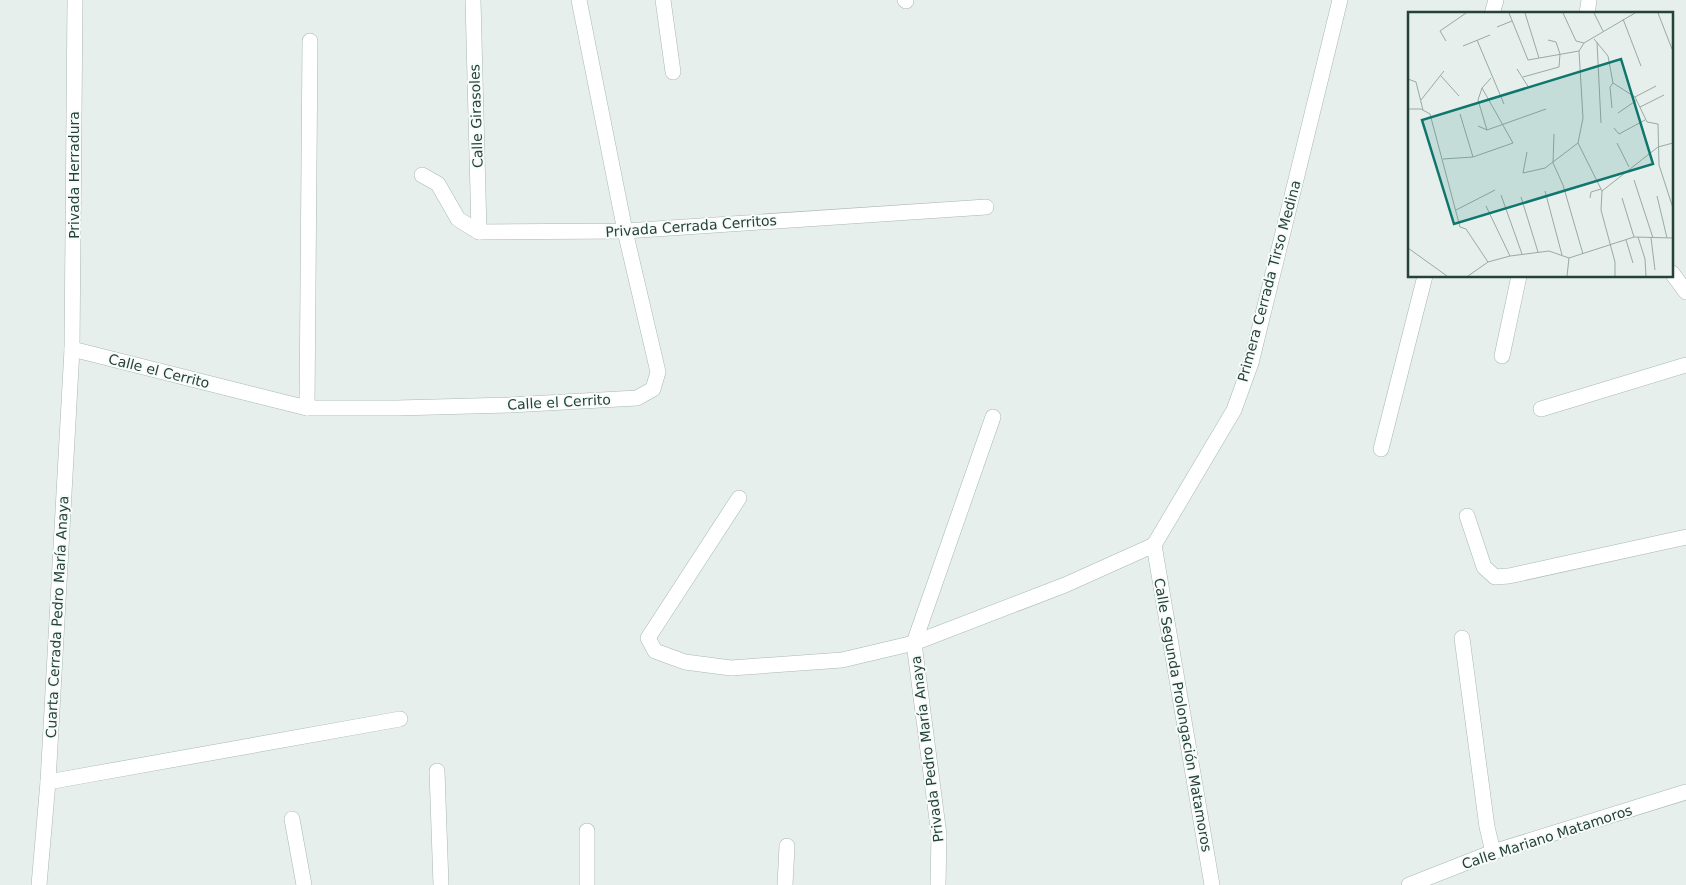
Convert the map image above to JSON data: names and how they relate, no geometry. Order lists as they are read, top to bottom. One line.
{"streets":{"street":["Calle Girasoles","Privada Herradura","Privada Cerrada Cerritos","Primera Cerrada Tirso Medina","Calle el Cerrito","Cuarta Cerrada Pedro María Anaya","Calle Segunda Prolongación Matamoros","Privada Pedro María Anaya","Calle Mariano Matamoros"]},"crossings":[["Calle Girasoles","Privada Cerrada Cerritos"],["Privada Herradura","Calle el Cerrito"],["Privada Herradura","Cuarta Cerrada Pedro María Anaya"],["Privada Cerrada Cerritos","Calle el Cerrito"],["Primera Cerrada Tirso Medina","Calle Segunda Prolongación Matamoros"],["Calle el Cerrito","Cuarta Cerrada Pedro María Anaya"]]}
